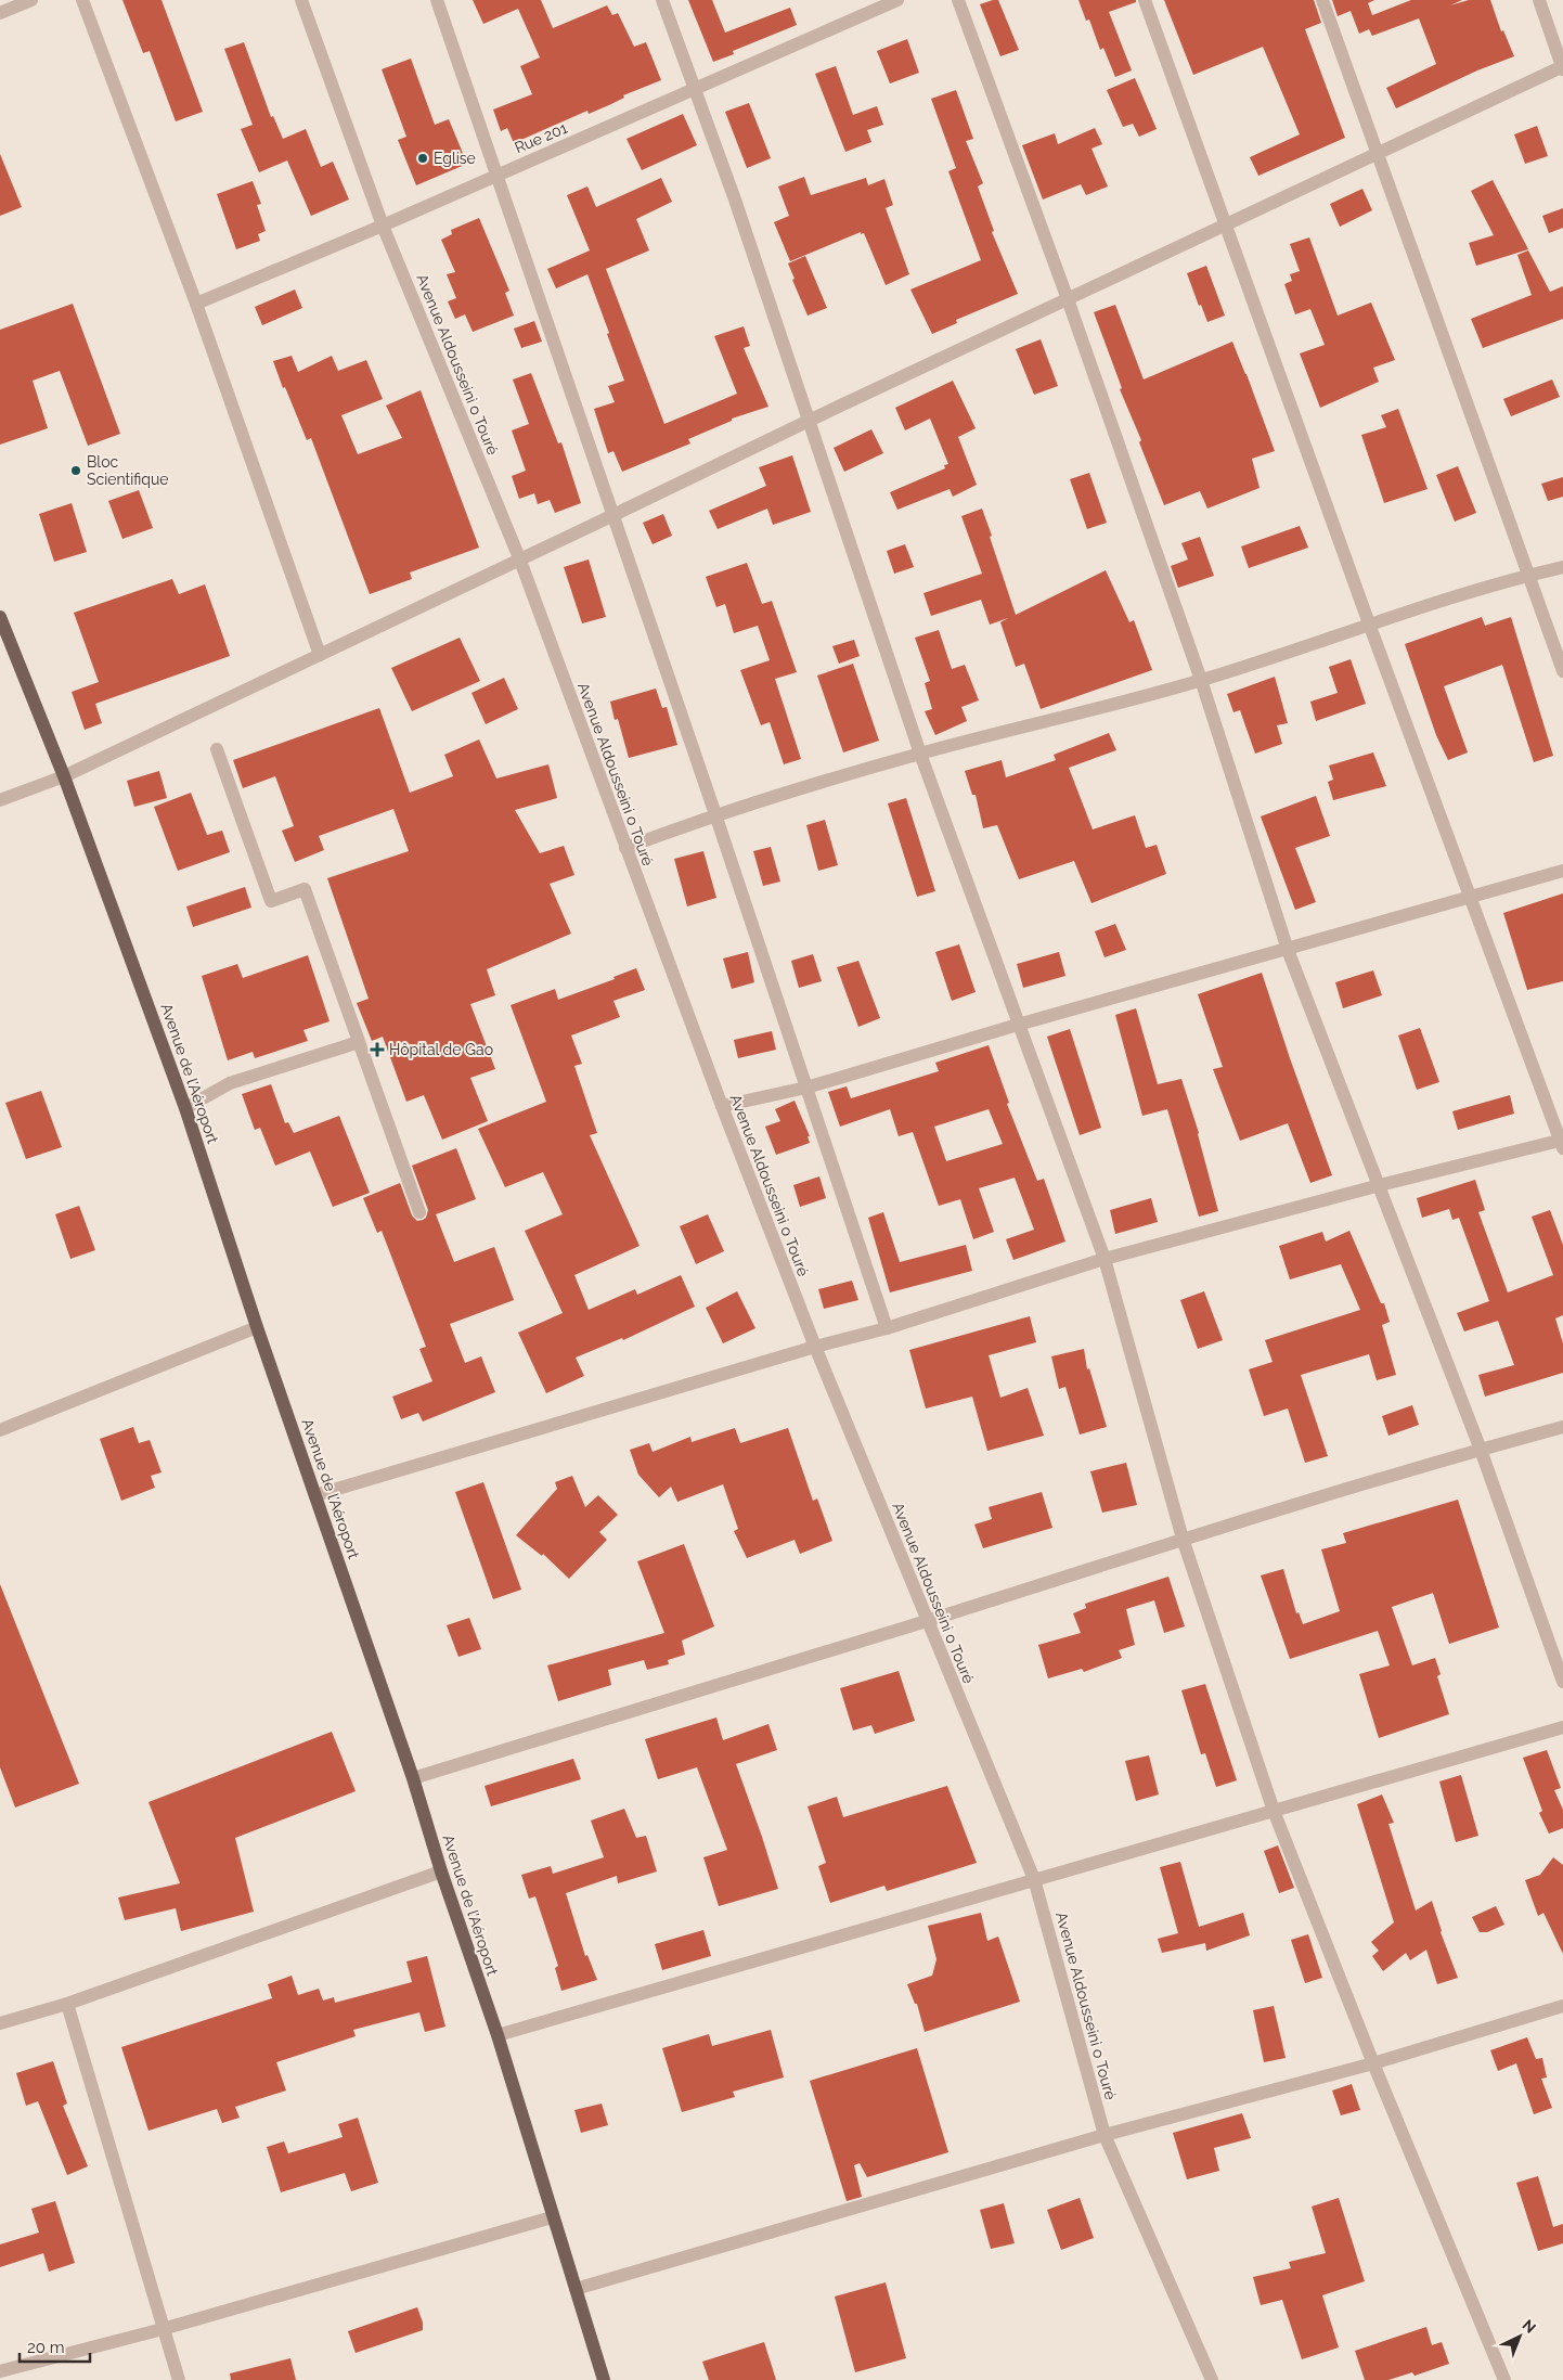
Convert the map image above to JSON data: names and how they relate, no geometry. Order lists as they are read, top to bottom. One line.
{"streets":{"main road":["Avenue de l'Aéroport"],"street":["Rue 201","Avenue Aldousseini o Touré"]},"crossings":[["Rue 201","Avenue Aldousseini o Touré"]],"places":{"other":["Eglise","Bloc Scientifique"],"health":["Hôpital de Gao"]},"scale_bar":"20 m","north":"top right"}
